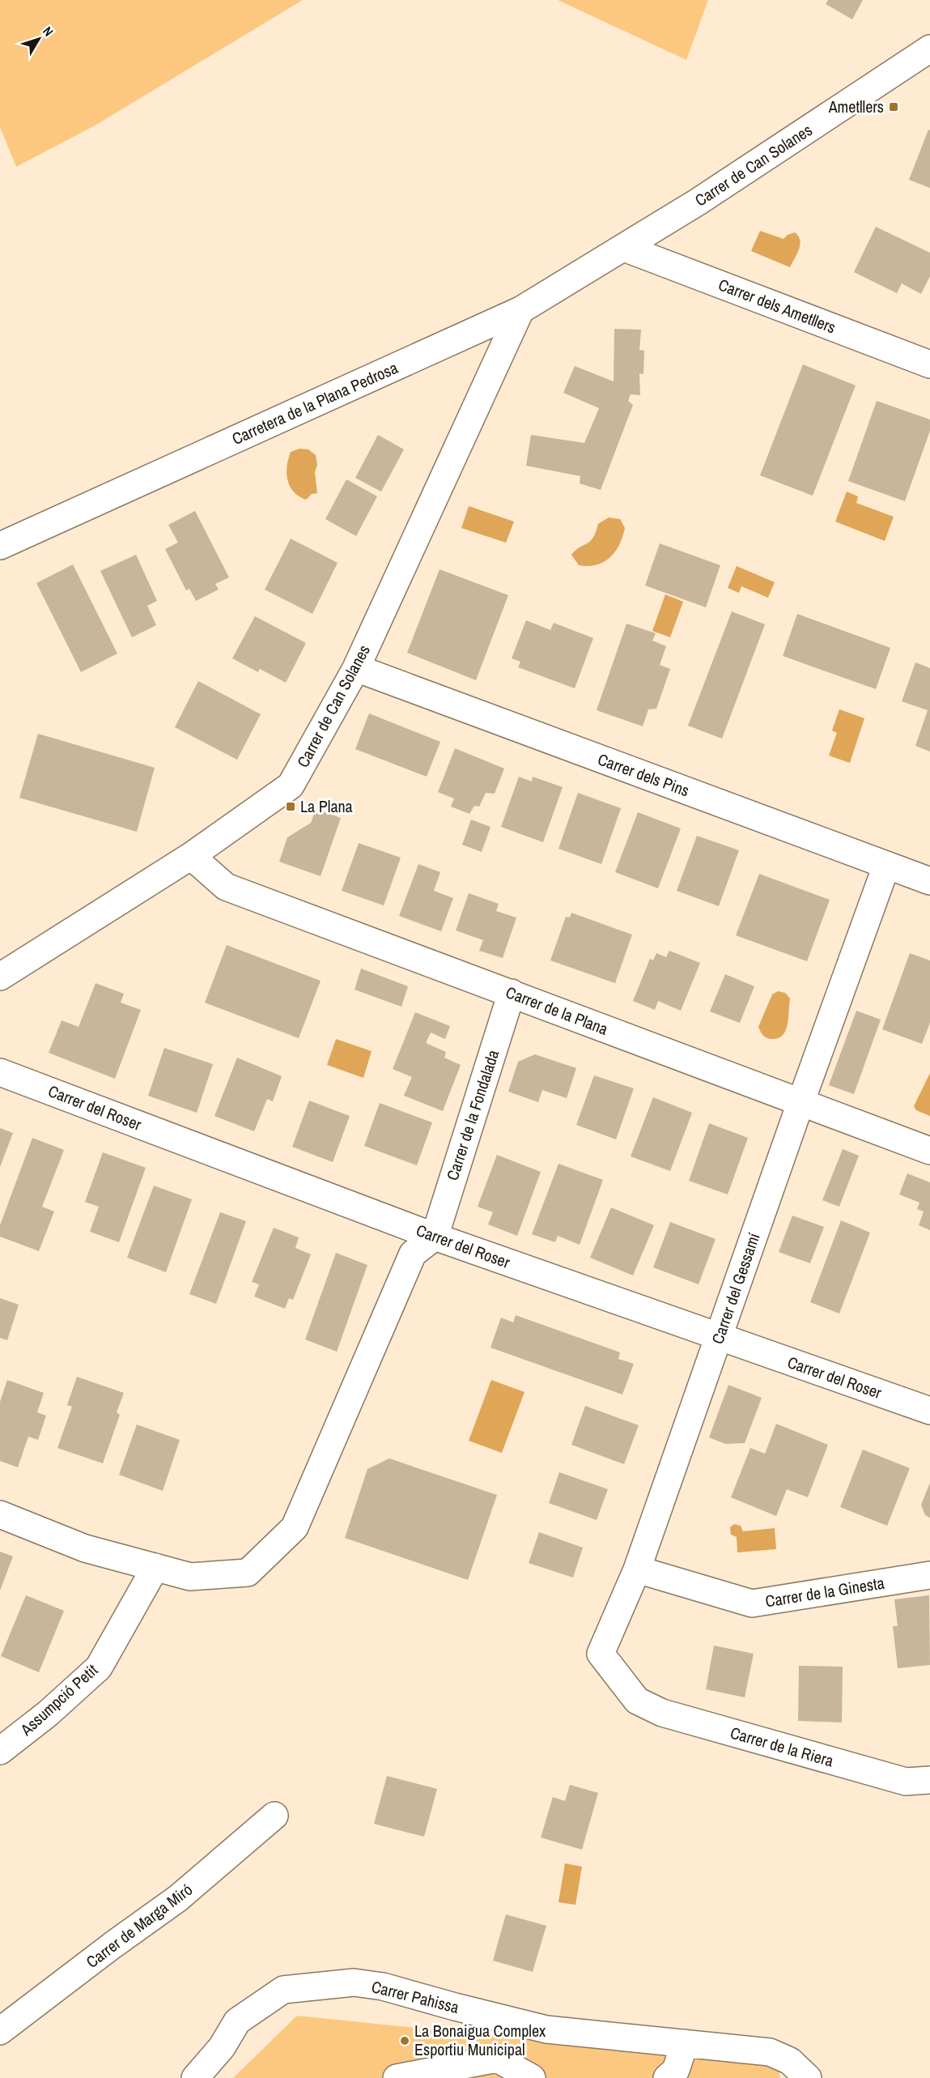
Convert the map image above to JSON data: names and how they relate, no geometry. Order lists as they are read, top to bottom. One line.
{"streets":{"street":["Carrer de Can Solanes","Carrer dels Ametllers","Carretera de la Plana Pedrosa","Carrer dels Pins","Carrer de la Plana","Carrer del Roser","Carrer de la Fondalada","Carrer del Gessamí","Carrer de la Ginesta","Assumpció Petit","Carrer de la Riera","Carrer de Marga Miró","Carrer Pahissa"]},"crossings":[["Carrer de Can Solanes","Carrer dels Ametllers"],["Carrer de Can Solanes","Carretera de la Plana Pedrosa"],["Carrer de Can Solanes","Carrer dels Pins"],["Carrer de Can Solanes","Carrer de la Plana"],["Carrer dels Ametllers","Carretera de la Plana Pedrosa"],["Carrer dels Pins","Carrer del Gessamí"],["Carrer de la Plana","Carrer de la Fondalada"],["Carrer de la Plana","Carrer del Gessamí"],["Carrer del Roser","Carrer de la Fondalada"],["Carrer del Roser","Carrer del Gessamí"],["Carrer del Gessamí","Carrer de la Ginesta"],["Carrer del Gessamí","Carrer de la Riera"]],"places":{"transit":["Ametllers","La Plana"],"other":["La Bonaigua Complex Esportiu Municipal"]},"north":"top right"}
